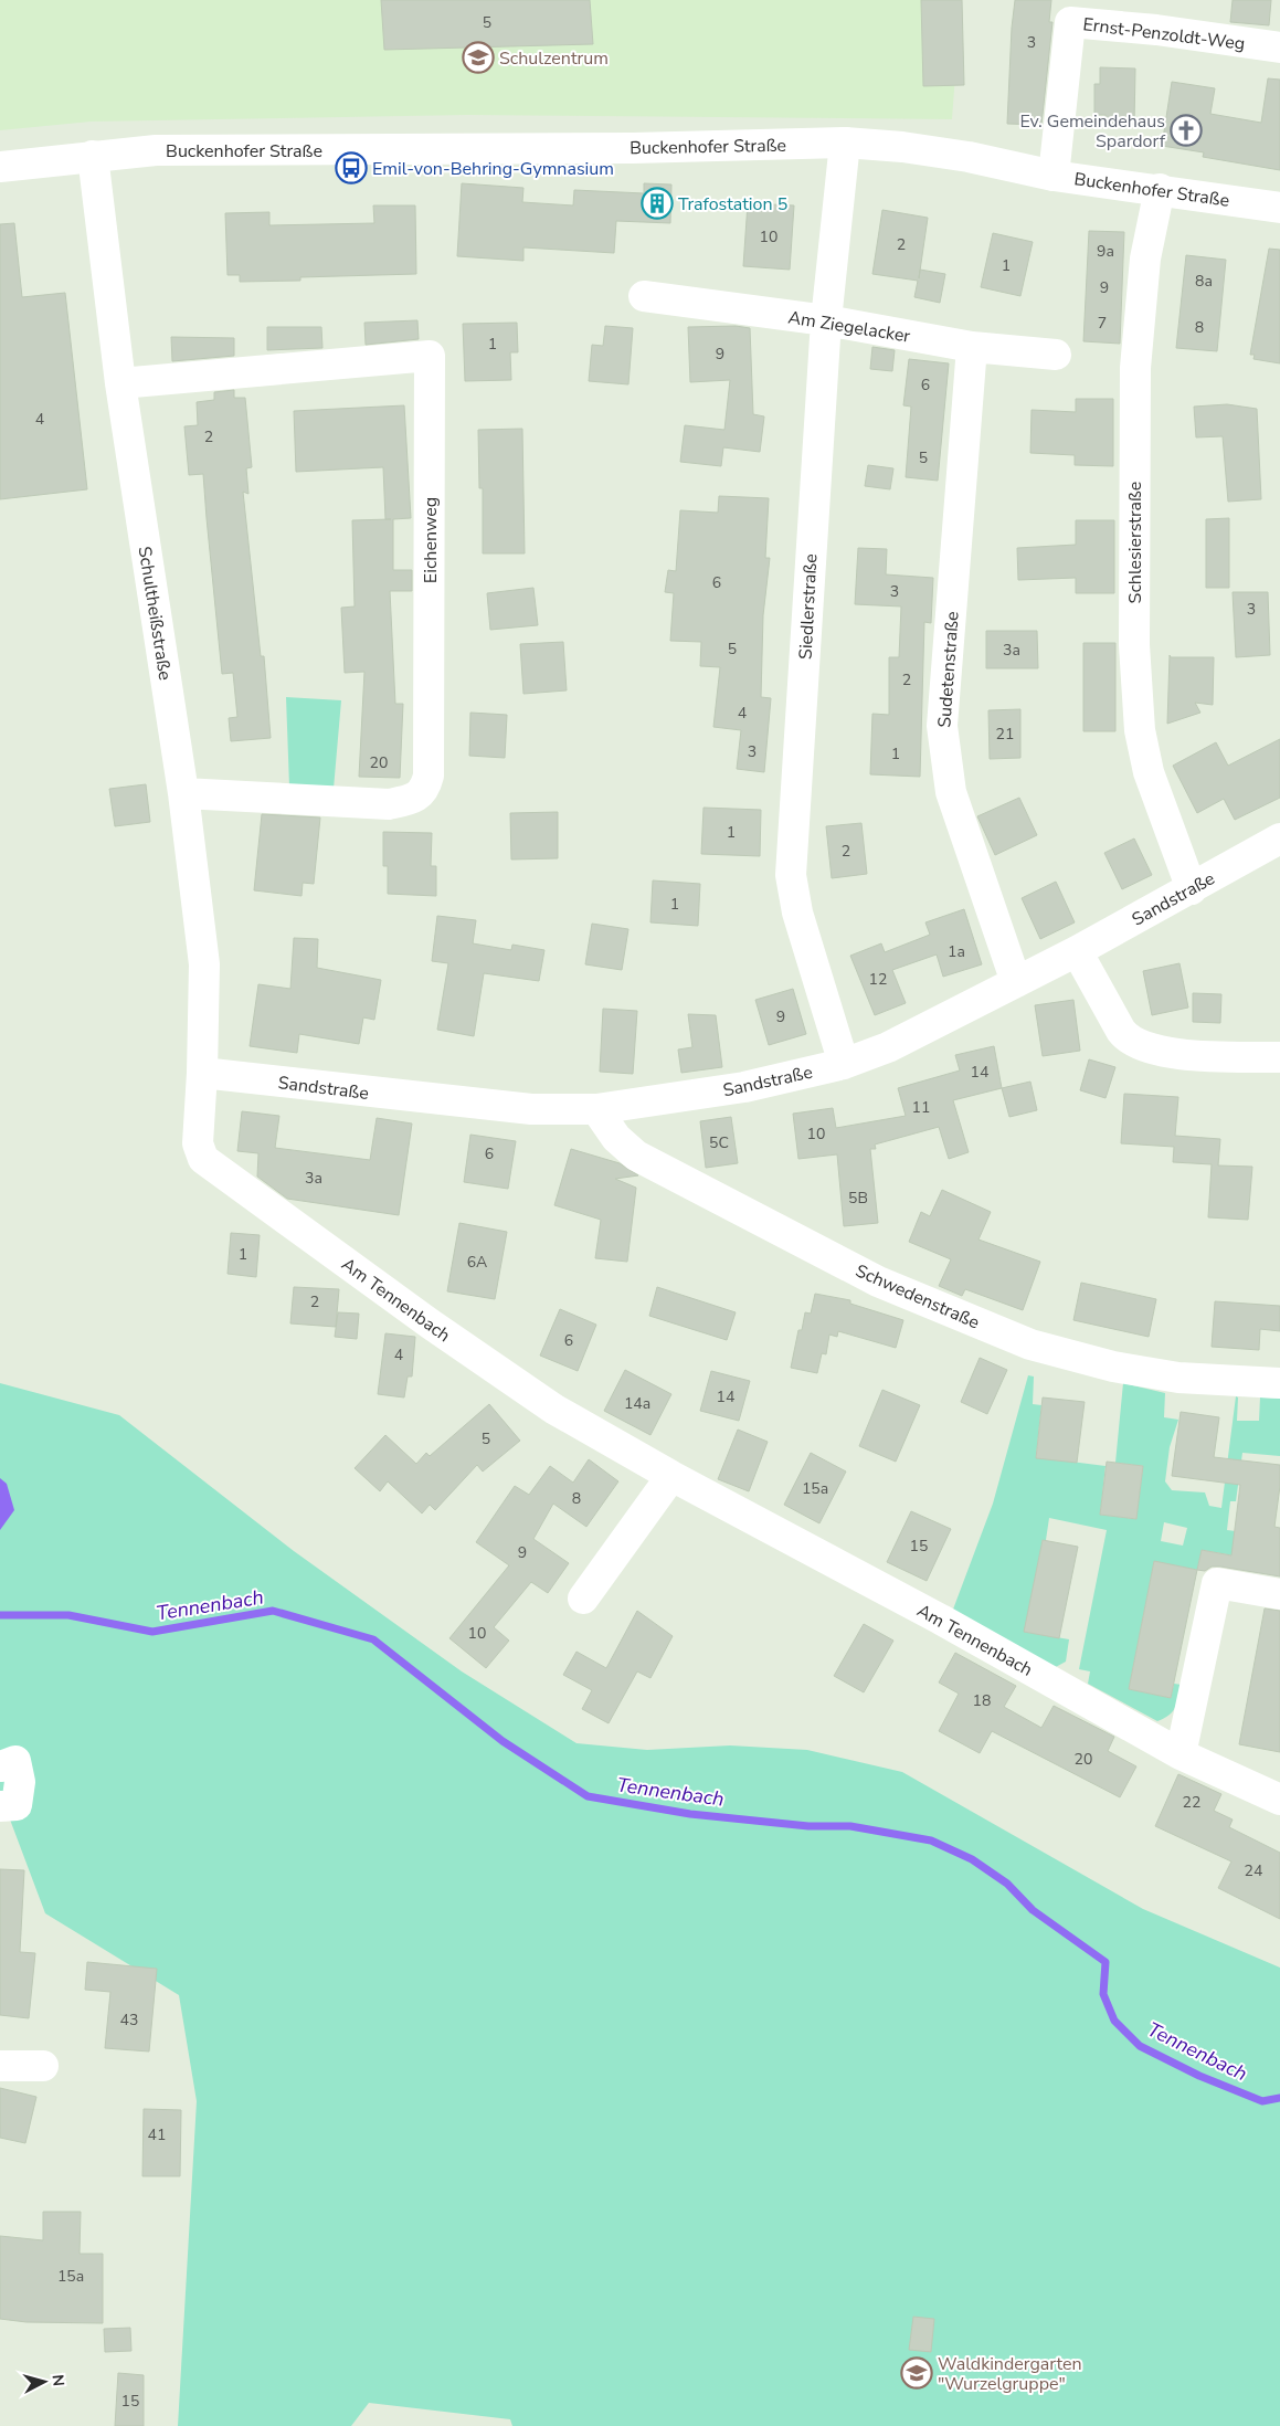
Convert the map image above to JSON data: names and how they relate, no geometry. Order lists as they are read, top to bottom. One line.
{"streets":{"street":["Ernst-Penzoldt-Weg","Buckenhofer Straße","Am Ziegelacker","Eichenweg","Schlesierstraße","Siedlerstraße","Schultheißstraße","Sudetenstraße","Sandstraße","Schwedenstraße","Am Tennenbach"]},"crossings":[["Ernst-Penzoldt-Weg","Buckenhofer Straße"],["Buckenhofer Straße","Schlesierstraße"],["Buckenhofer Straße","Siedlerstraße"],["Buckenhofer Straße","Schultheißstraße"],["Am Ziegelacker","Siedlerstraße"],["Am Ziegelacker","Sudetenstraße"],["Eichenweg","Schultheißstraße"],["Schlesierstraße","Sandstraße"],["Siedlerstraße","Sandstraße"],["Schultheißstraße","Sandstraße"],["Schultheißstraße","Am Tennenbach"],["Sudetenstraße","Sandstraße"],["Sandstraße","Schwedenstraße"],["Sandstraße","Am Tennenbach"]],"water":["Tennenbach"],"places":{"school or university":["Schulzentrum","Waldkindergarten \"Wurzelgruppe\""],"church":["Ev. Gemeindehaus Spardorf"],"bus stop":["Emil-von-Behring-Gymnasium"],"building":["Trafostation 5"]},"house_numbers":["5","3","10","2","9a","1","8a","9","7","8","1","9","6","4","2","5","6","3","3","5","3a","2","4","21","3","1","20","1","2","1","1a","12","9","14","11","10","5C","6","3a","5B","1","6A","2","6","4","14","14a","5","15a","8","15","9","10","18","20","22","24","43","41","15a","15"],"north":"right"}
